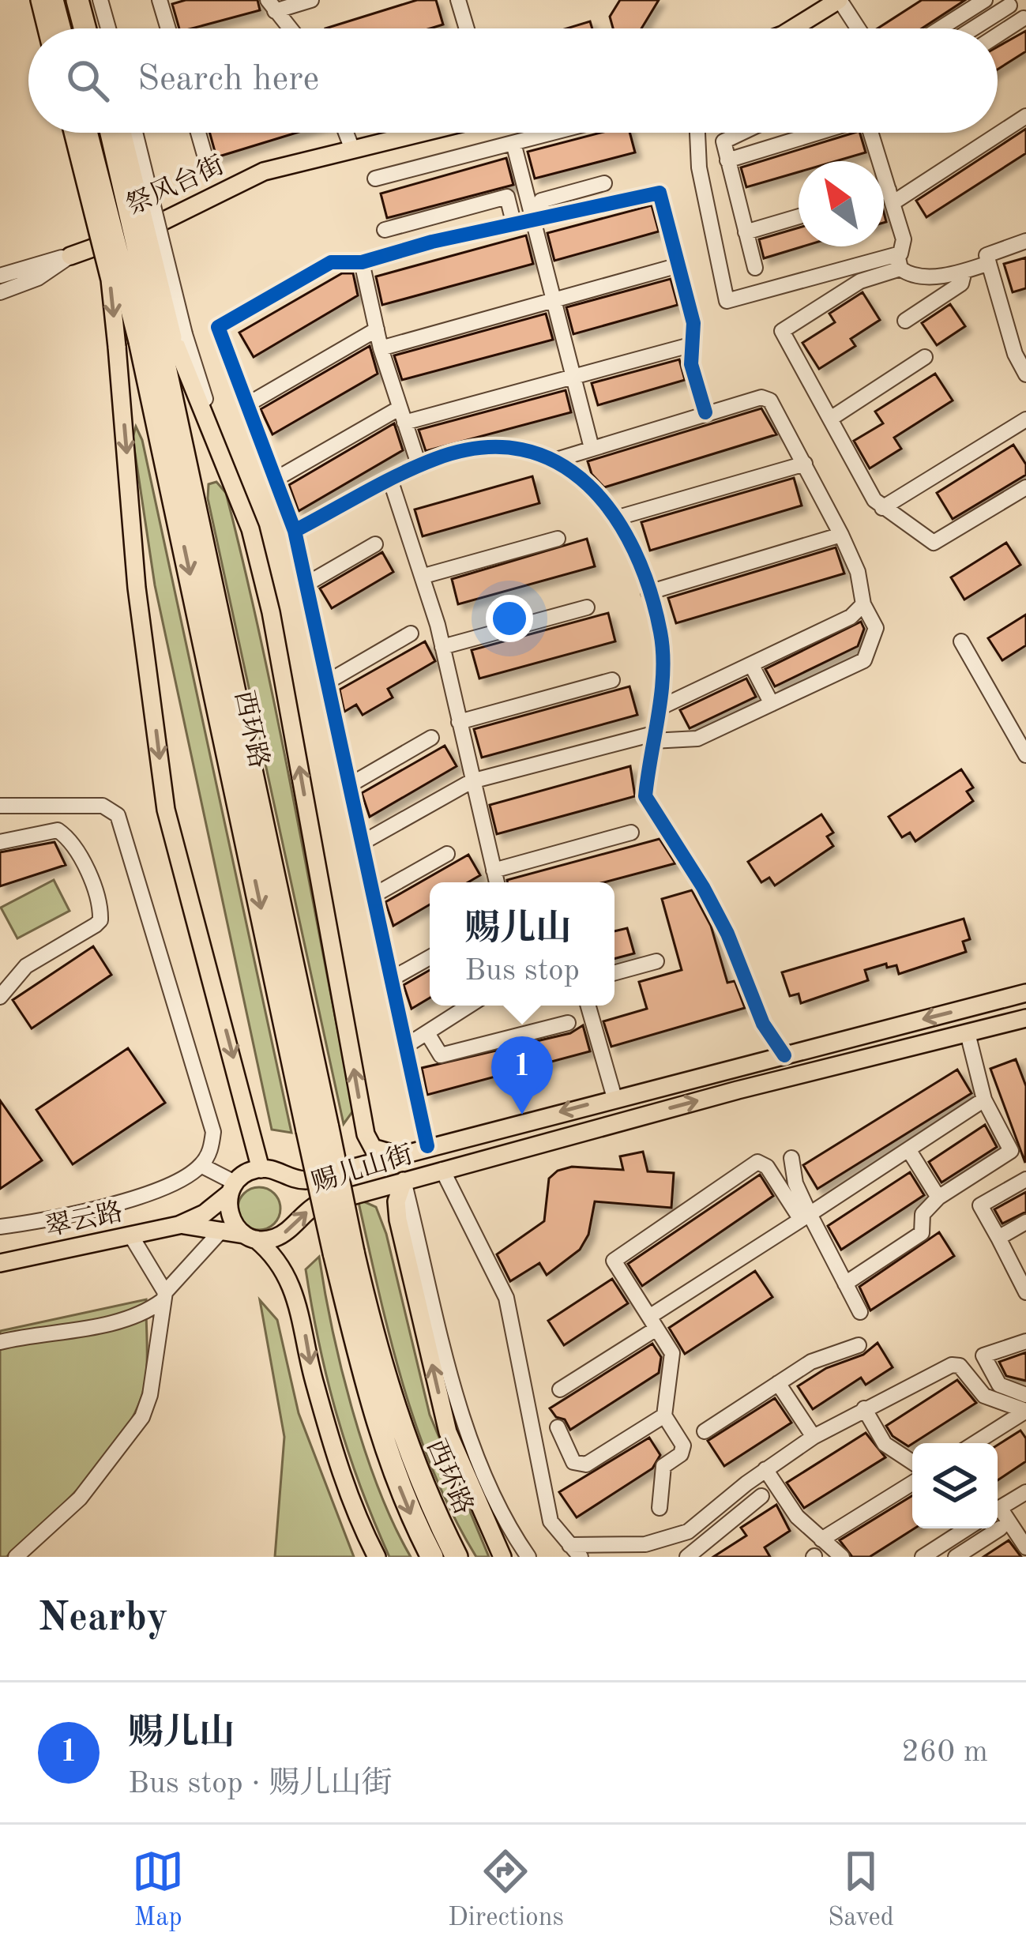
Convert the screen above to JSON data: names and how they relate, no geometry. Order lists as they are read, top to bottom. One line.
{"streets":{"highway":["西环路"],"main road":["祭风台街","赐儿山街","翠云路"]},"north":"top left","page":{"search":"Search here","popup":["赐儿山","Bus stop"],"pins":"1","heading":"Nearby","list":[{"mark":"1","name":"赐儿山","note":"Bus stop · 赐儿山街","value":"260 m"}],"nav":["Map","Directions","Saved"]}}
